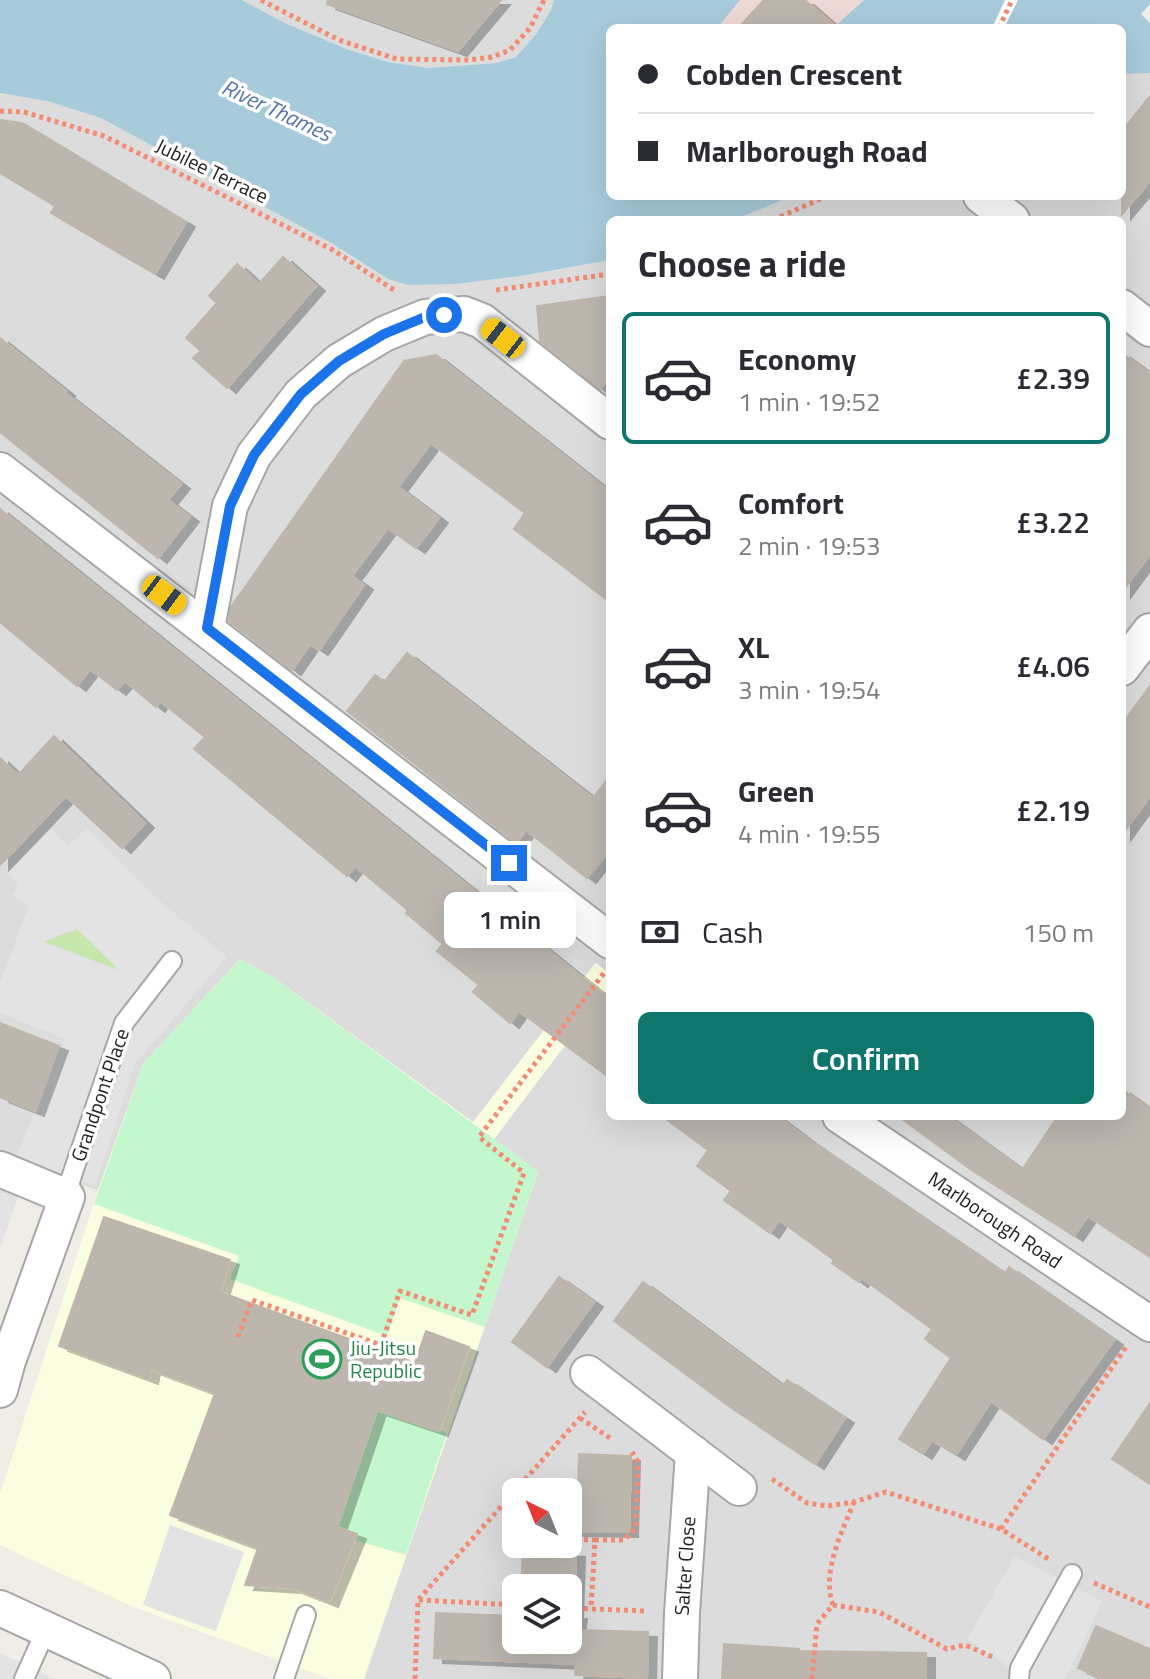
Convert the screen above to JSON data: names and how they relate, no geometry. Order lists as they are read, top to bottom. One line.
{"streets":{"street":["Marlborough Road","Salter Close"],"lane":["Grandpont Place"],"path":["Jubilee Terrace"]},"water":["River Thames"],"places":{"sports":["Jiu-Jitsu Republic"]},"north":"top left","page":{"banner":["Cobden Crescent","Marlborough Road"],"heading":"Choose a ride","list":[{"name":"Economy","note":"1 min · 19:52","value":"£2.39"},{"name":"Comfort","note":"2 min · 19:53","value":"£3.22"},{"name":"XL","note":"3 min · 19:54","value":"£4.06"},{"name":"Green","note":"4 min · 19:55","value":"£2.19"}],"pay":["Cash","150 m"],"bubble":"1 min","buttons":"Confirm"}}
